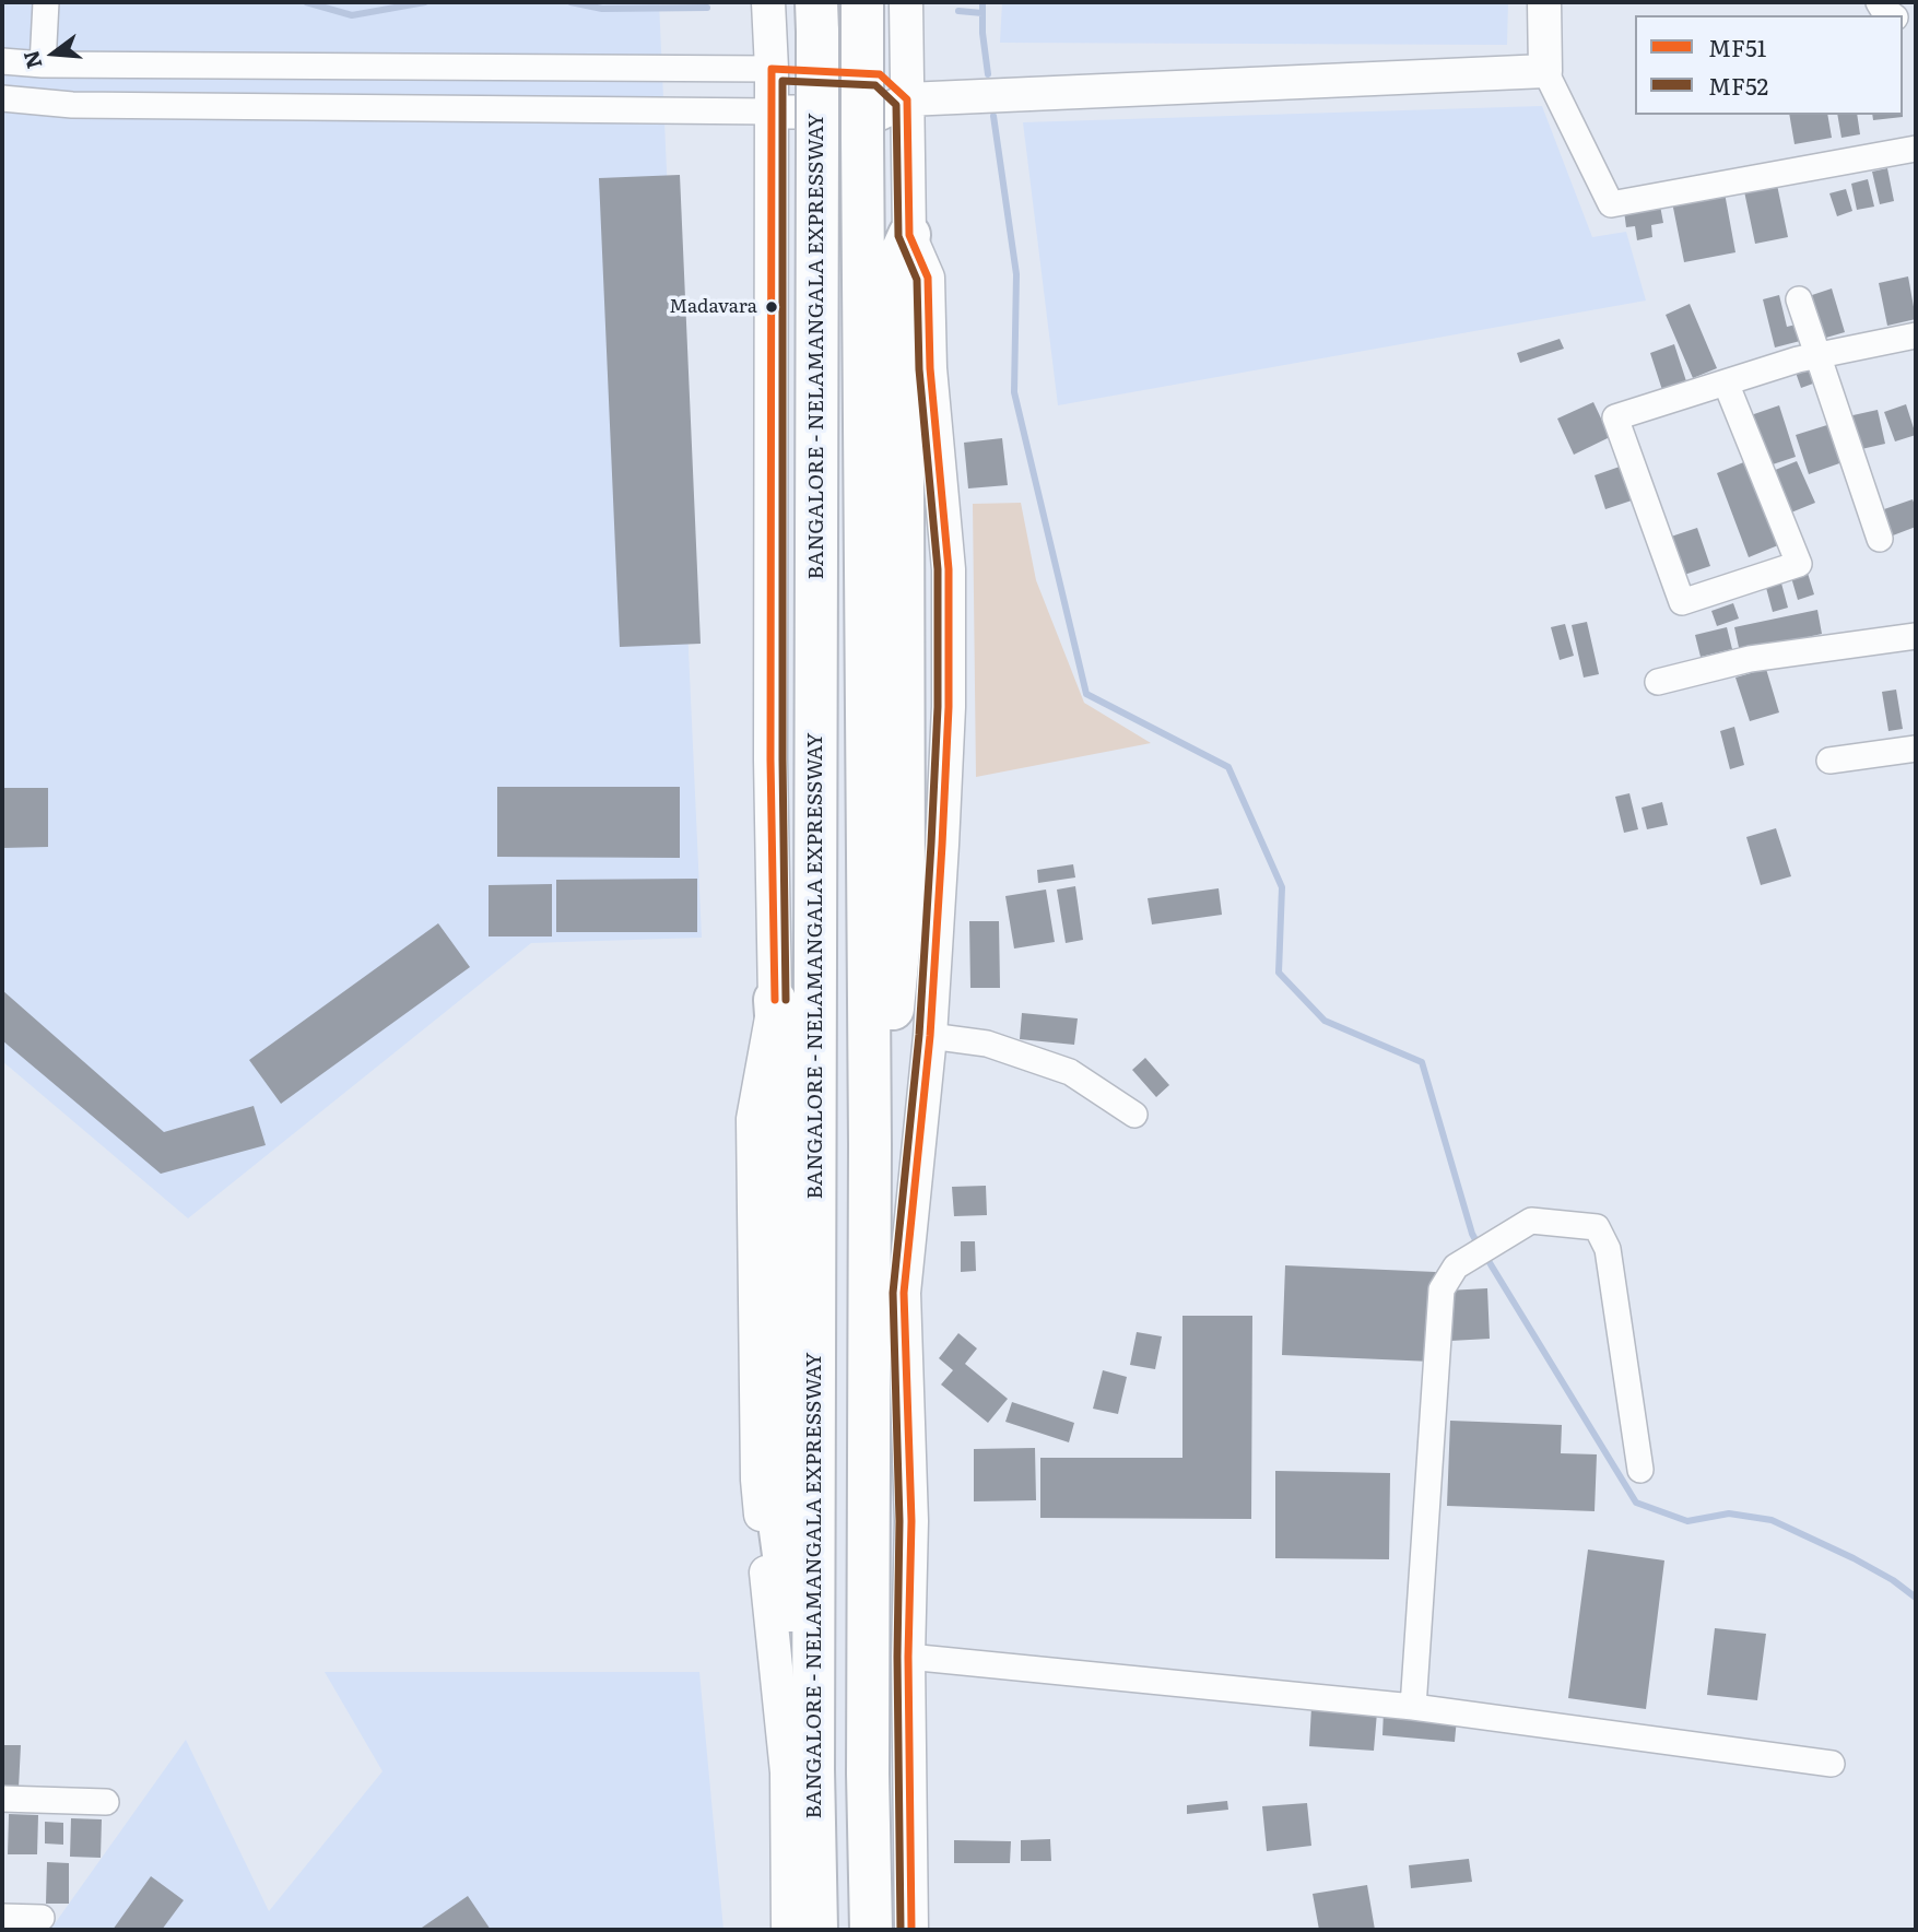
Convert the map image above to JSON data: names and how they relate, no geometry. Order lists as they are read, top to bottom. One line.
{"streets":{"highway":["BANGALORE - NELAMANGALA EXPRESSWAY"]},"places":["Madavara"],"lines":["transit line MF51","transit line MF52"],"legend":["MF51","MF52"],"north":"left"}
